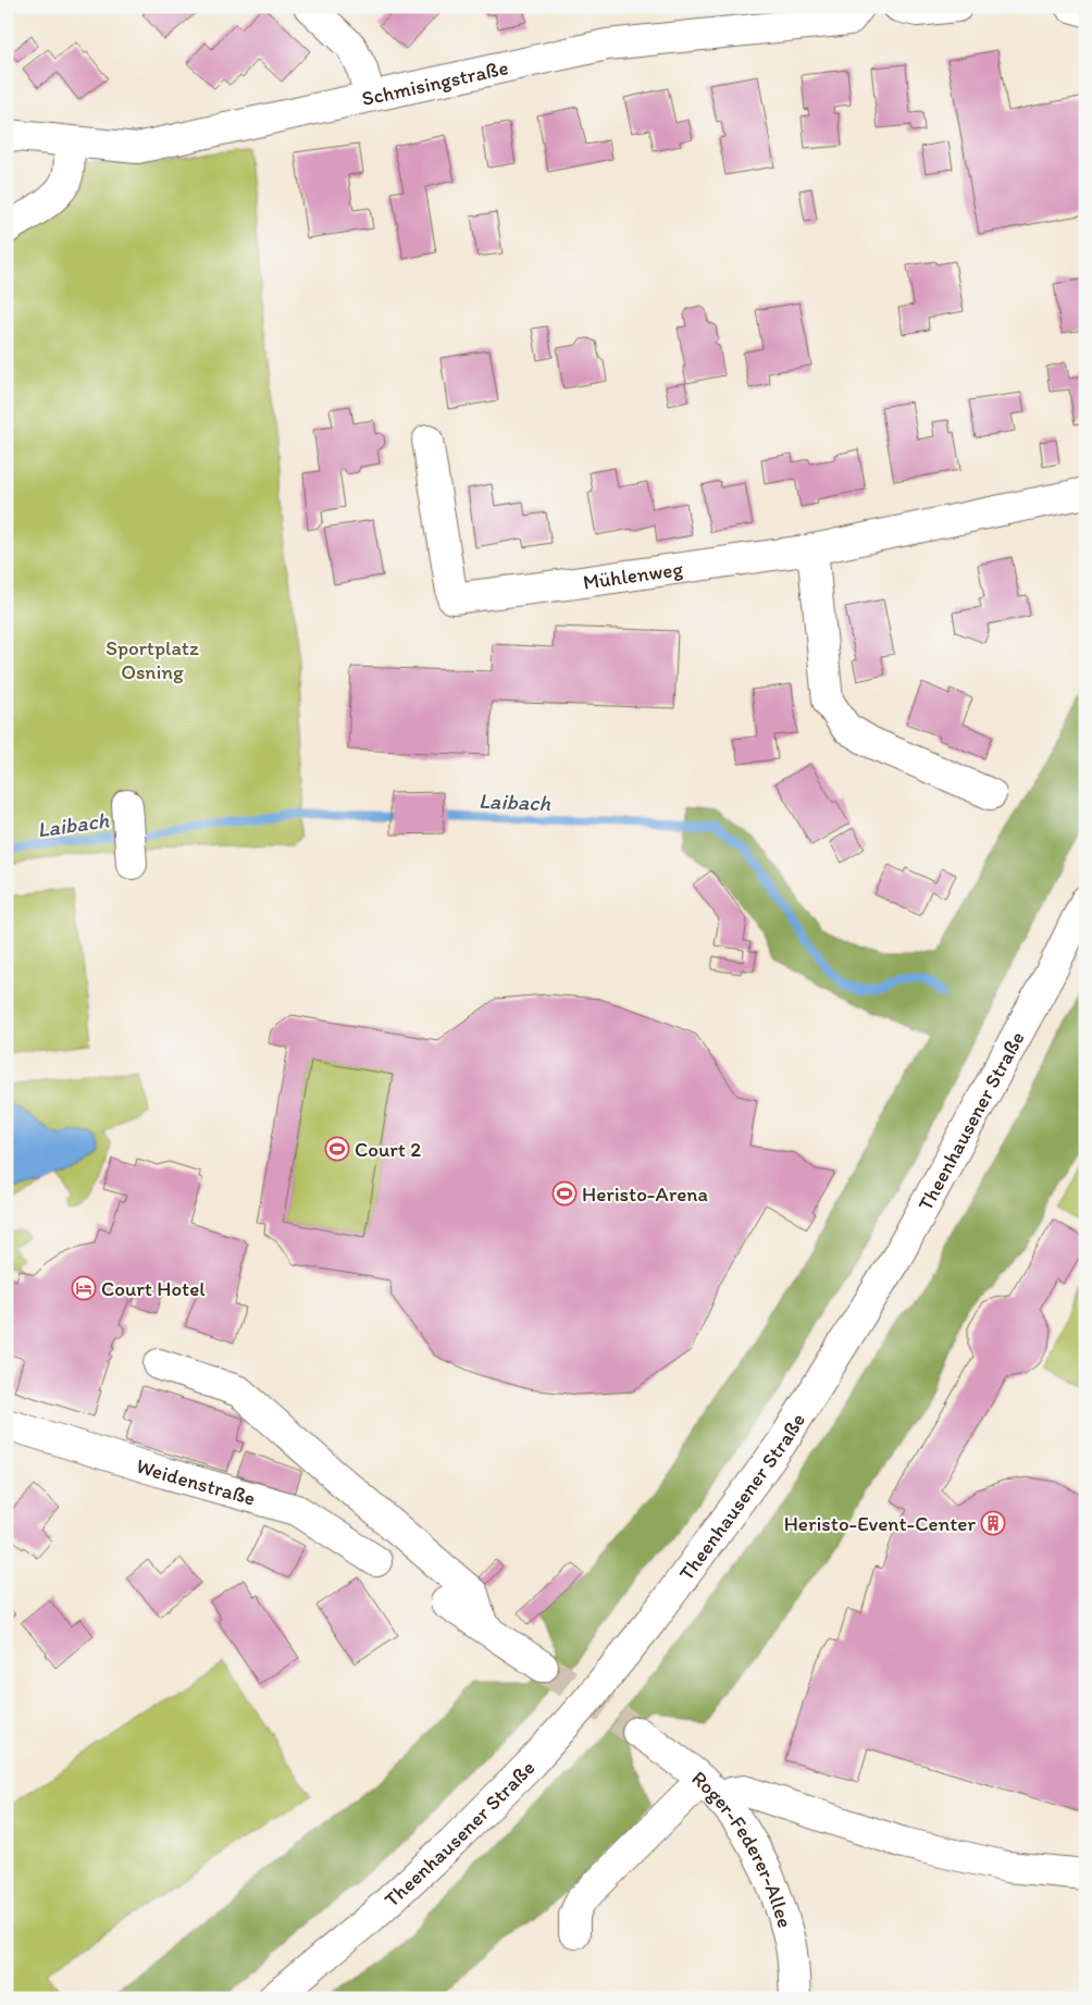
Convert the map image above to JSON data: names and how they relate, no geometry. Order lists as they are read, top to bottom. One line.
{"streets":{"street":["Schmisingstraße","Mühlenweg","Theenhausener Straße","Weidenstraße","Roger-Federer-Allee"]},"water":["Laibach"],"parks":["Sportplatz Osning"],"places":{"sports":["Court 2","Heristo-Arena"],"hotel":["Court Hotel"],"building":["Heristo-Event-Center"]}}
